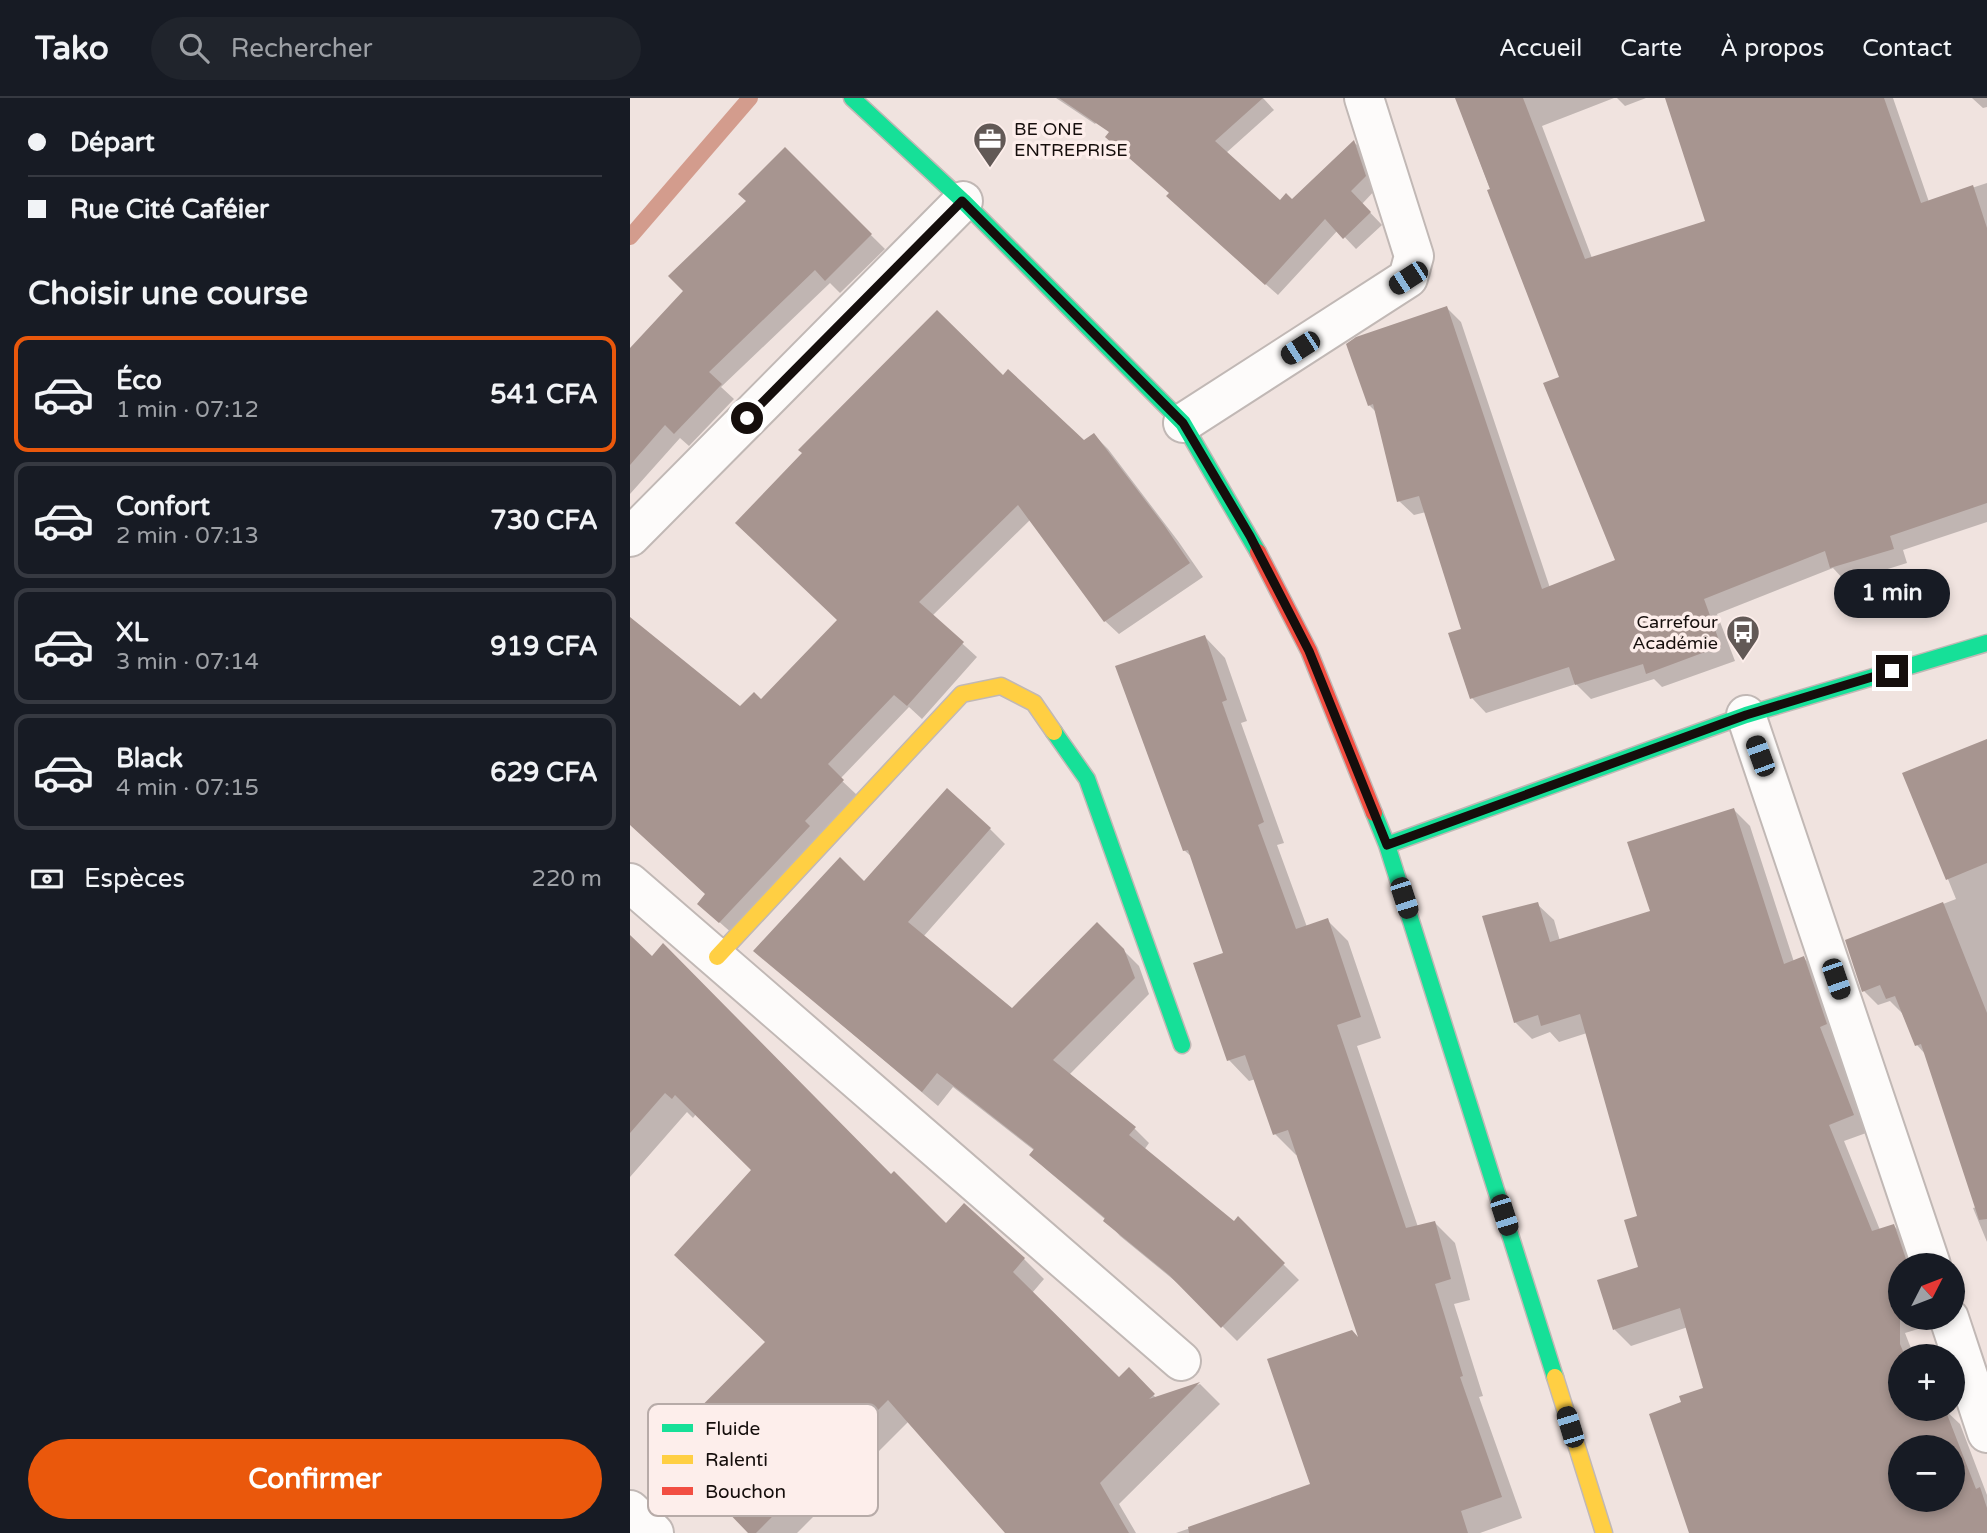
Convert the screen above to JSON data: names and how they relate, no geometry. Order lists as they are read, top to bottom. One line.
{"places":{"office":["BE ONE ENTREPRISE"],"bus stop":["Carrefour Académie"]},"legend":["Fluide","Ralenti","Bouchon"],"north":"top right","page":{"header":"Tako","search":"Rechercher","nav":["Accueil","Carte","À propos","Contact"],"banner":["Départ","Rue Cité Caféier"],"heading":"Choisir une course","list":[{"name":"Éco","note":"1 min · 07:12","value":"541 CFA"},{"name":"Confort","note":"2 min · 07:13","value":"730 CFA"},{"name":"XL","note":"3 min · 07:14","value":"919 CFA"},{"name":"Black","note":"4 min · 07:15","value":"629 CFA"}],"bubble":"1 min","pay":["Espèces","220 m"],"map_buttons":["+","−"],"buttons":"Confirmer"}}
